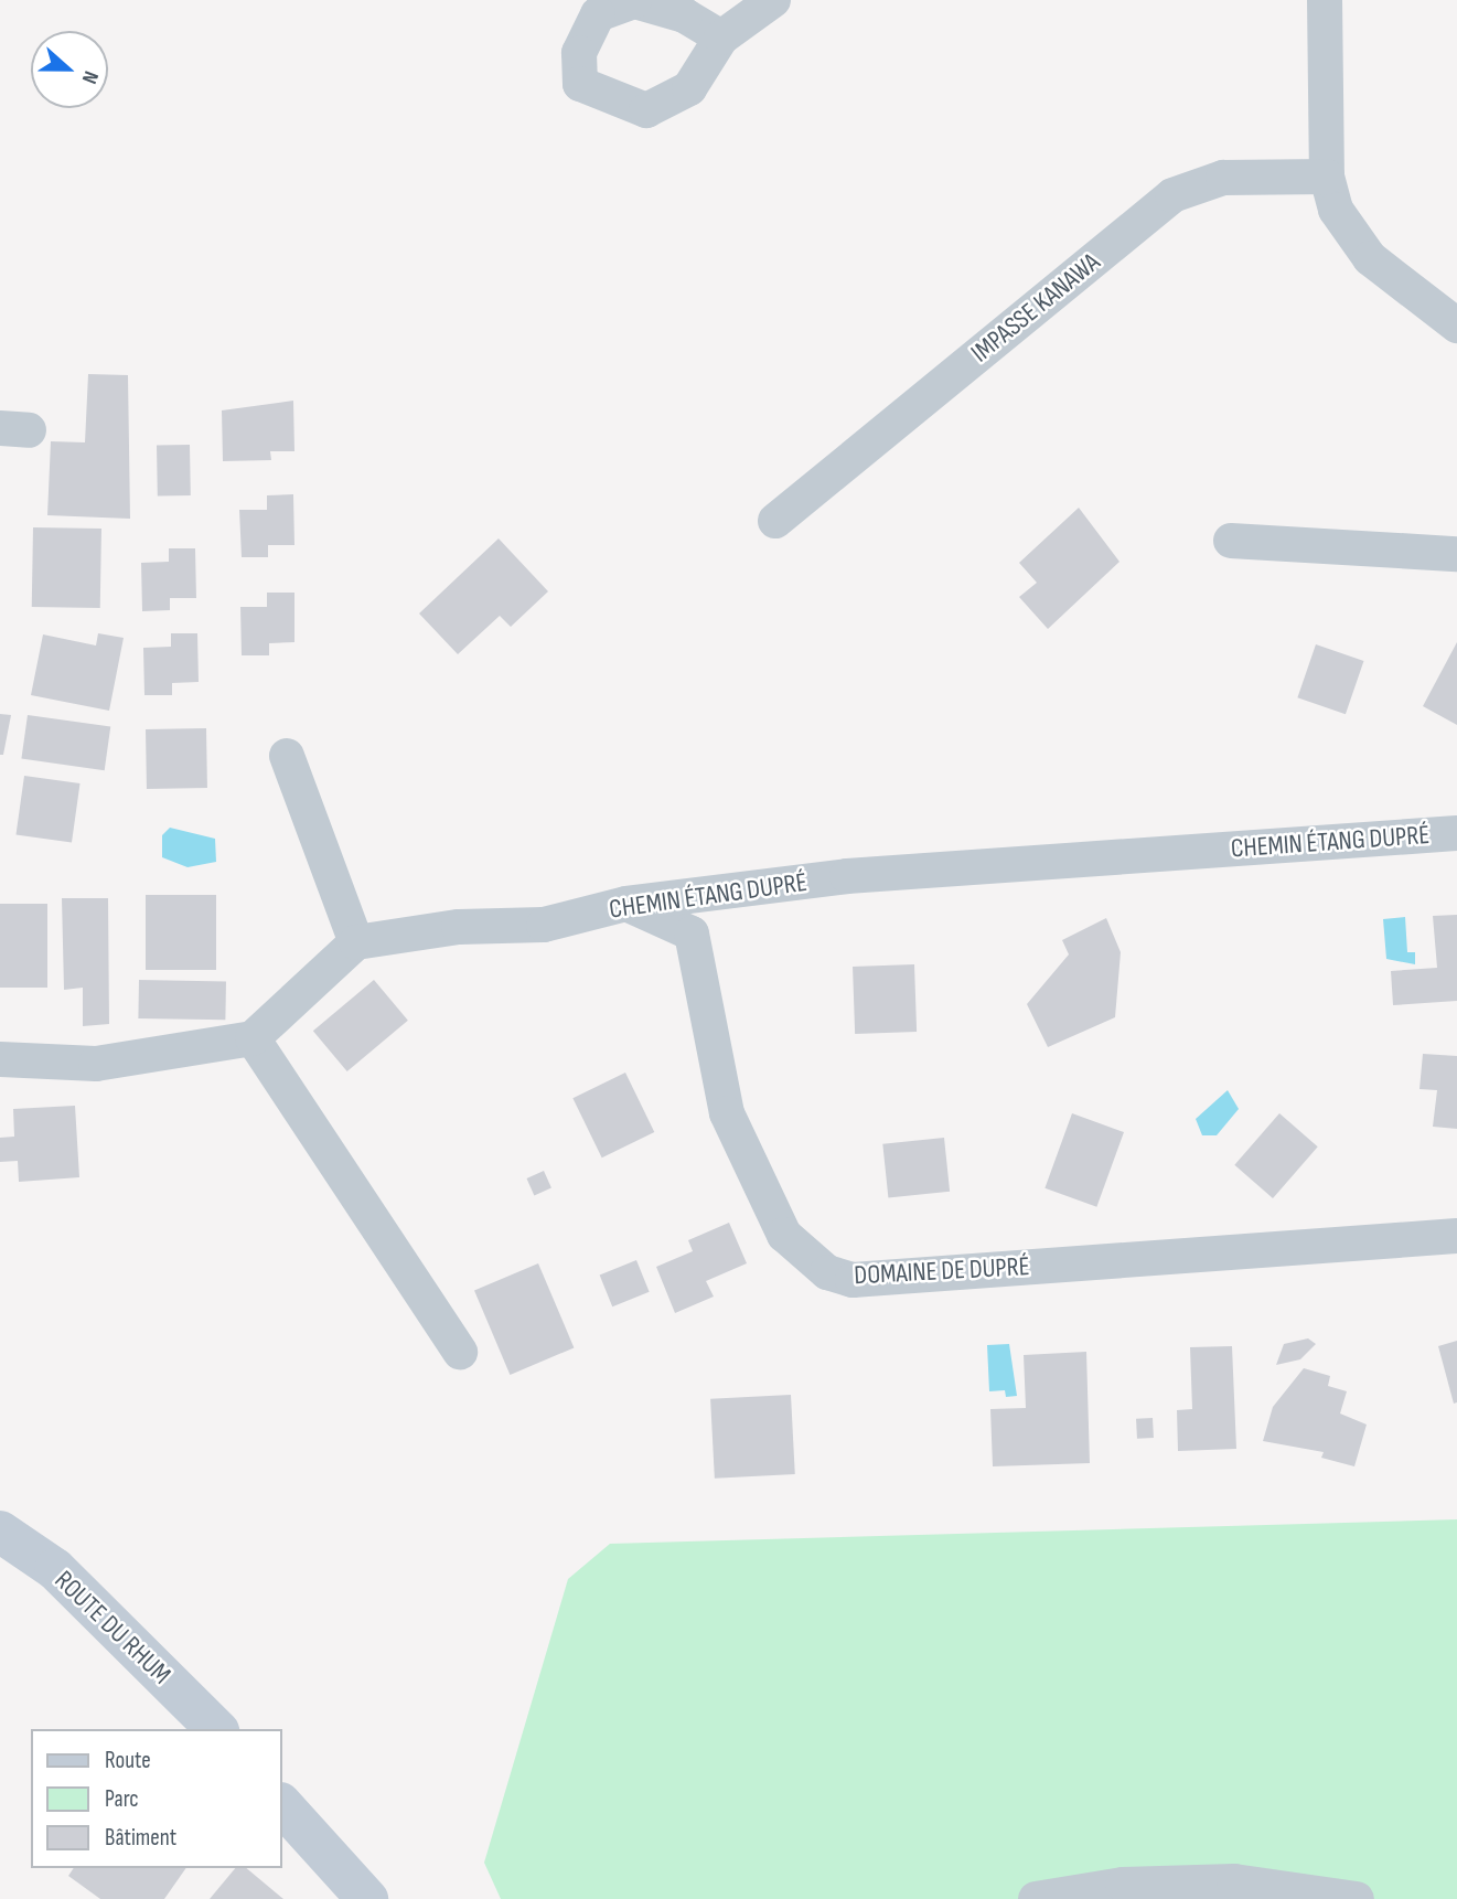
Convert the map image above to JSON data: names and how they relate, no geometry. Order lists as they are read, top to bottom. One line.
{"streets":{"street":["IMPASSE KANAWA","CHEMIN ÉTANG DUPRÉ","DOMAINE DE DUPRÉ","ROUTE DU RHUM"]},"crossings":[["CHEMIN ÉTANG DUPRÉ","DOMAINE DE DUPRÉ"]],"legend":["Route","Parc","Bâtiment"],"north":"right"}
